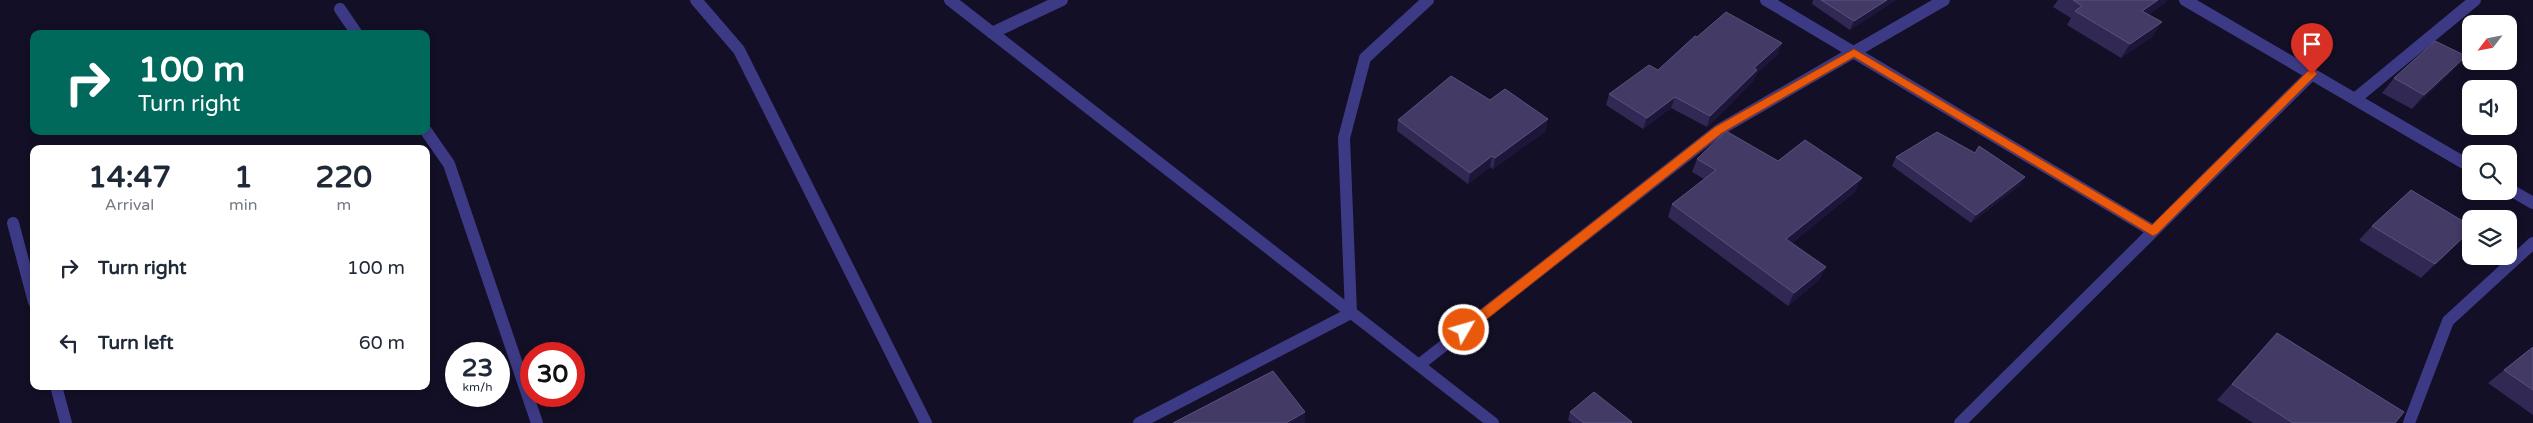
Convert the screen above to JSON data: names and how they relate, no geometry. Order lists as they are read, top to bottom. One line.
{"north":"bottom left","page":{"turn":["100 m","Turn right"],"eta":["14:47","Arrival","1","min","220","m"],"list":[{"name":"Turn right","value":"100 m"},{"name":"Turn left","value":"60 m"}],"speed":"23 km/h","limit":"30"}}
